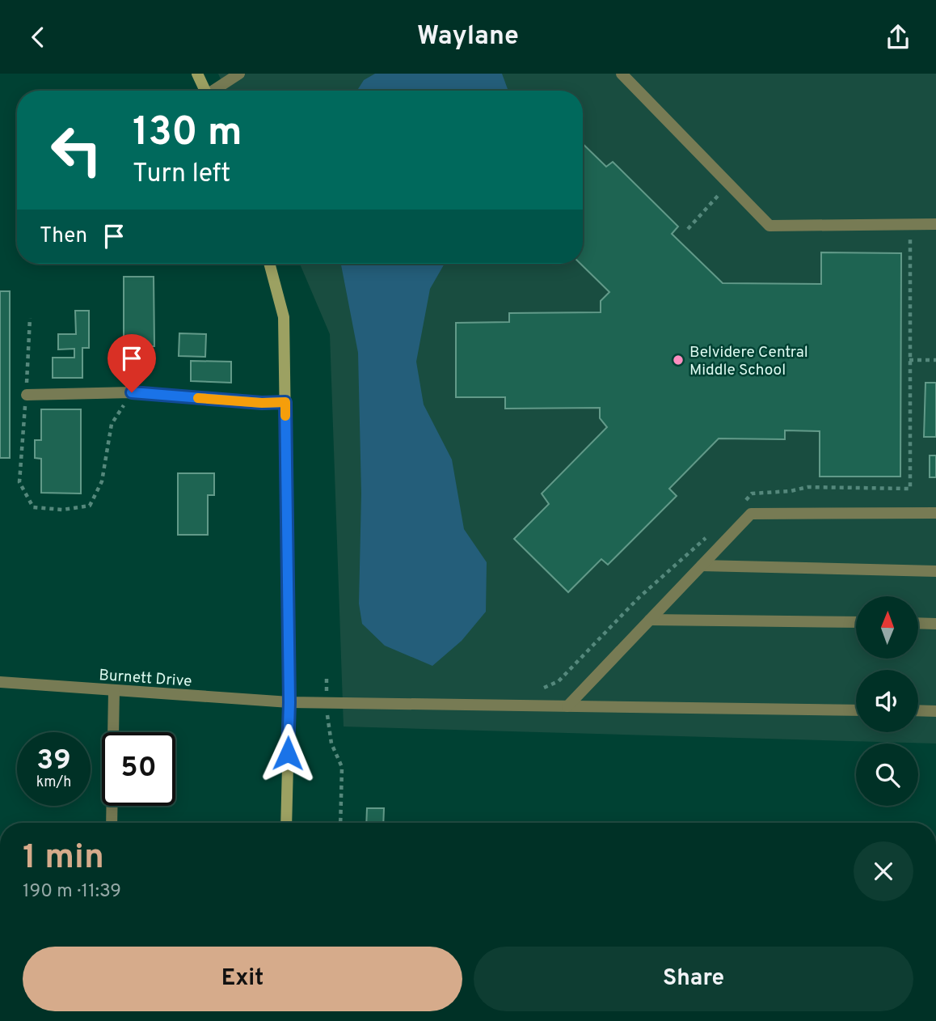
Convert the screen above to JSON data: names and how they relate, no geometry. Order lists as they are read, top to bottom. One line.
{"streets":{"street":["Burnett Drive"]},"places":["Belvidere Central Middle School"],"north":"top","page":{"header":"Waylane","turn":["130 m","Turn left"],"then":"Then","speed":"39 km/h","limit":"50","heading":["1 min","190 m · 11:39"],"buttons":["Exit","Share"]}}
